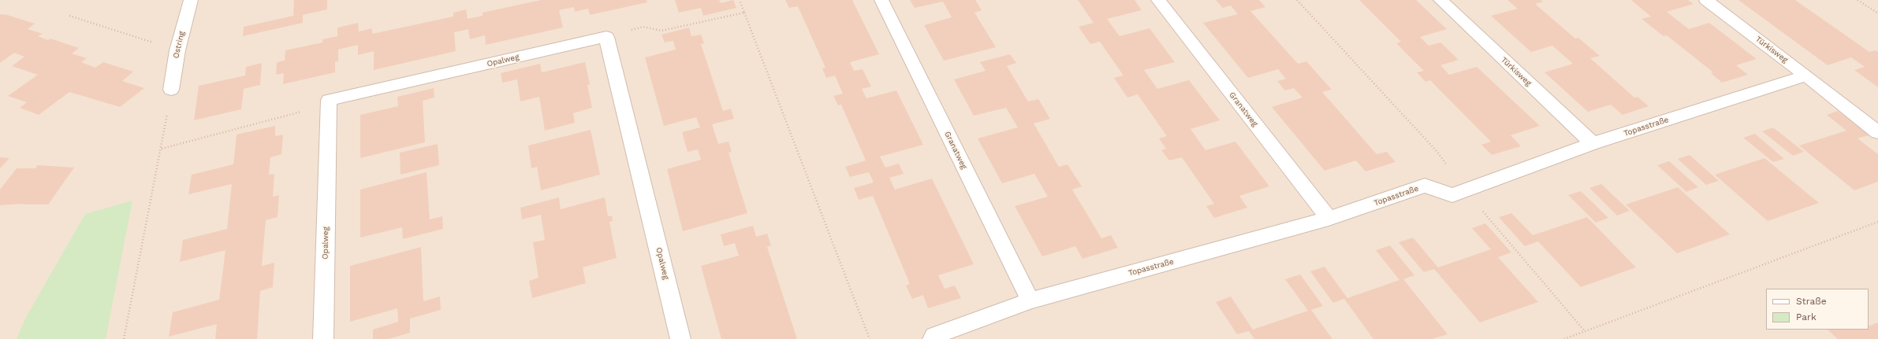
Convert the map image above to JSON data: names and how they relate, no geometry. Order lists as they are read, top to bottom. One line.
{"streets":{"street":["Ostring","Türkisweg","Opalweg","Granatweg","Topasstraße"]},"crossings":[["Türkisweg","Topasstraße"],["Granatweg","Topasstraße"]],"legend":["Straße","Park"]}
